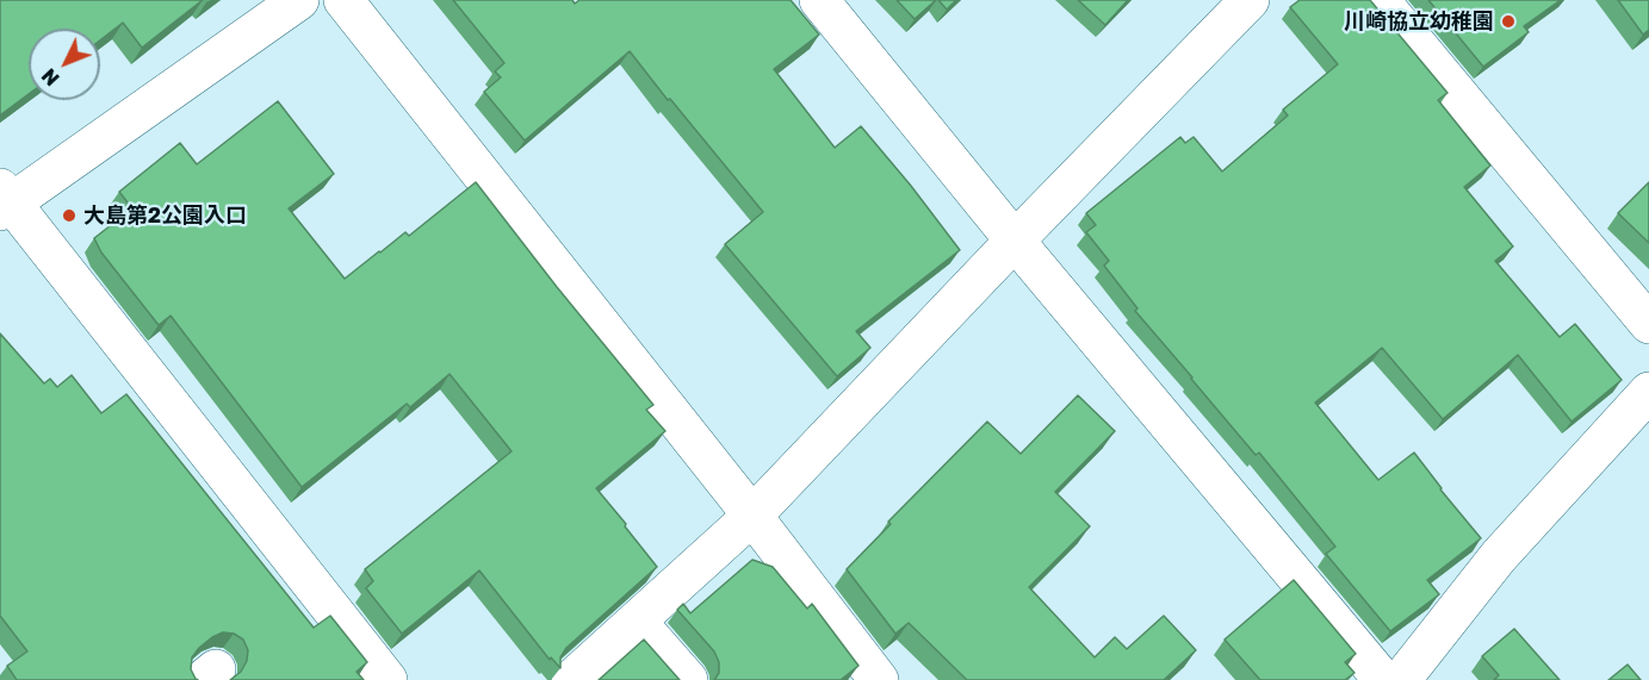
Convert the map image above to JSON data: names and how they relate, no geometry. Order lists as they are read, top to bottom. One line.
{"places":["川崎協立幼稚園","大島第2公園入口"],"north":"bottom left"}
